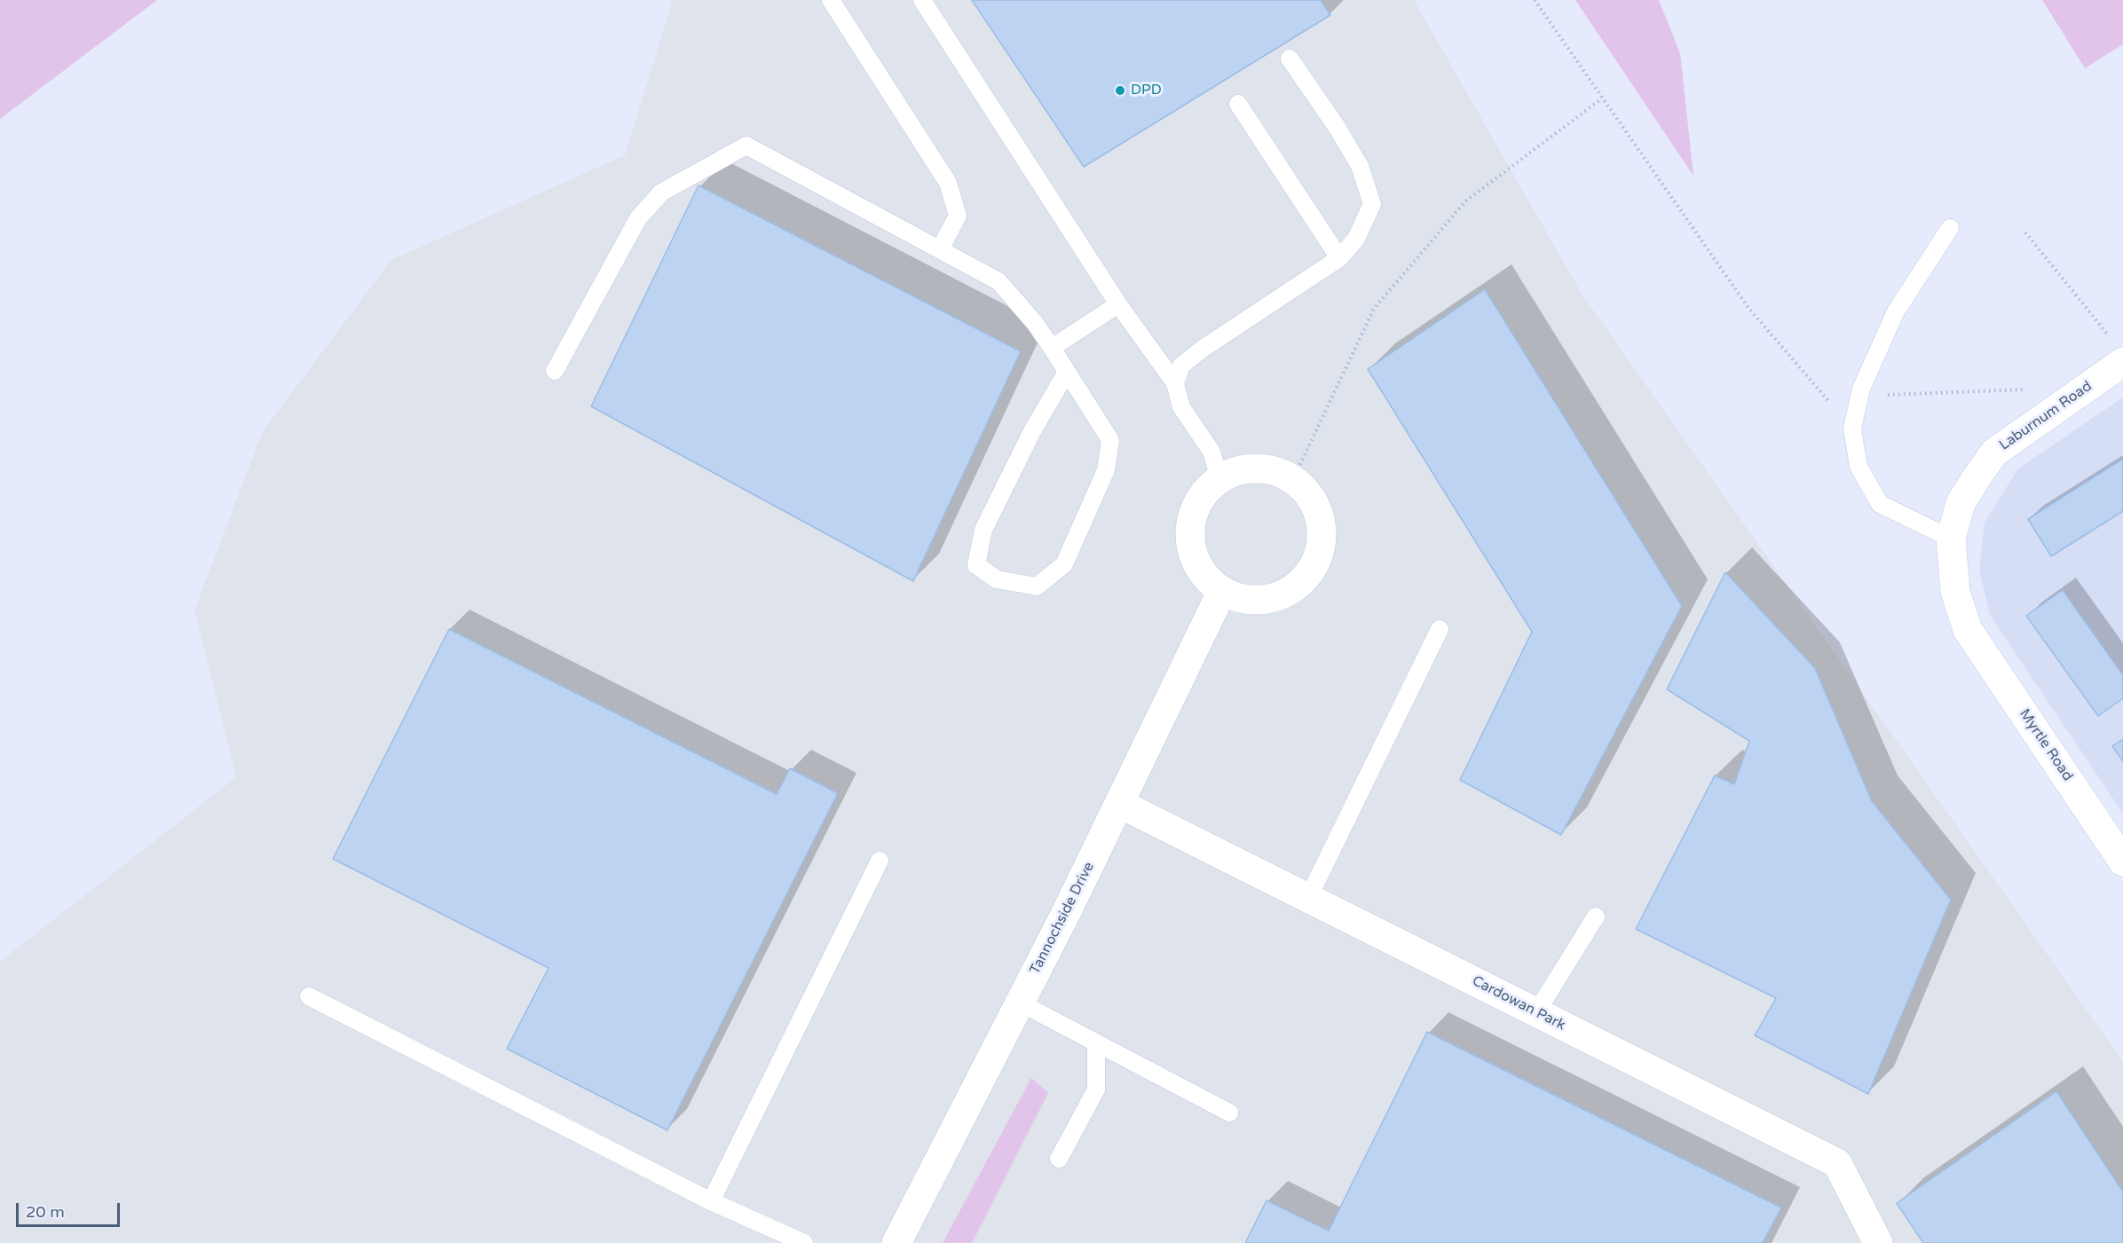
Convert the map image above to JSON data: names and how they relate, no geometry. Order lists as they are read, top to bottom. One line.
{"streets":{"street":["Laburnum Road","Myrtle Road","Tannochside Drive","Cardowan Park"]},"crossings":[["Laburnum Road","Myrtle Road"],["Tannochside Drive","Cardowan Park"]],"places":["DPD"],"scale_bar":"20 m"}
